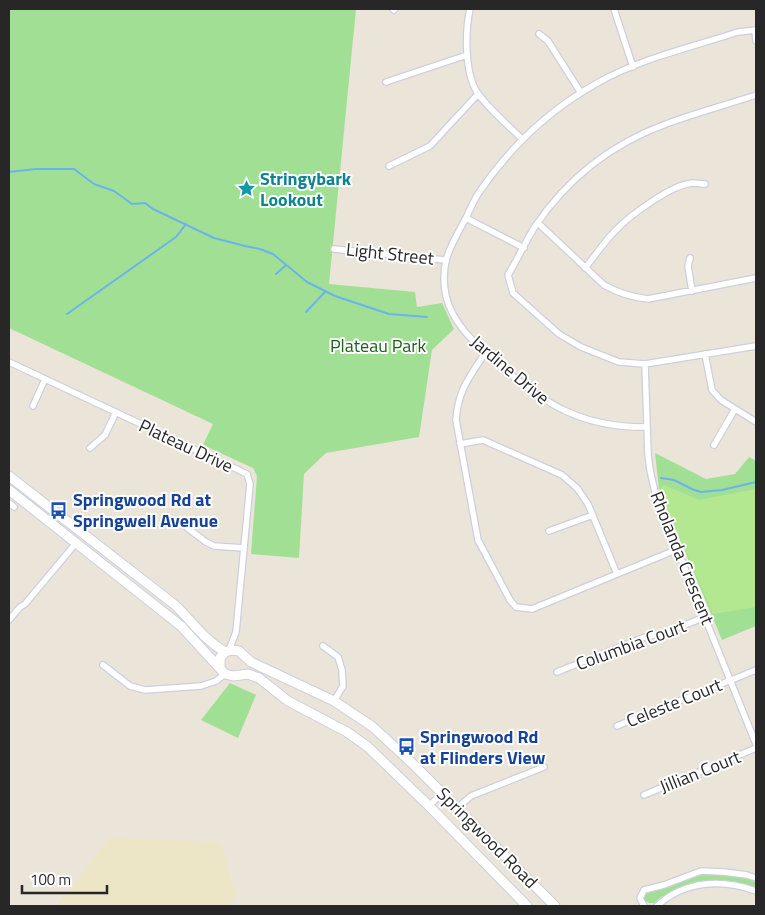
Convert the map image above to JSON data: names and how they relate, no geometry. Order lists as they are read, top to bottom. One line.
{"streets":{"main road":["Springwood Road"],"street":["Light Street","Jardine Drive","Plateau Drive","Rholanda Crescent","Columbia Court","Celeste Court","Jillian Court"]},"crossings":[["Light Street","Jardine Drive"],["Jardine Drive","Rholanda Crescent"],["Plateau Drive","Springwood Road"],["Rholanda Crescent","Columbia Court"],["Rholanda Crescent","Celeste Court"]],"parks":["Plateau Park"],"places":{"place":["Stringybark Lookout"],"bus stop":["Springwood Rd at Springwell Avenue","Springwood Rd at Flinders View"]},"scale_bar":"100 m"}
